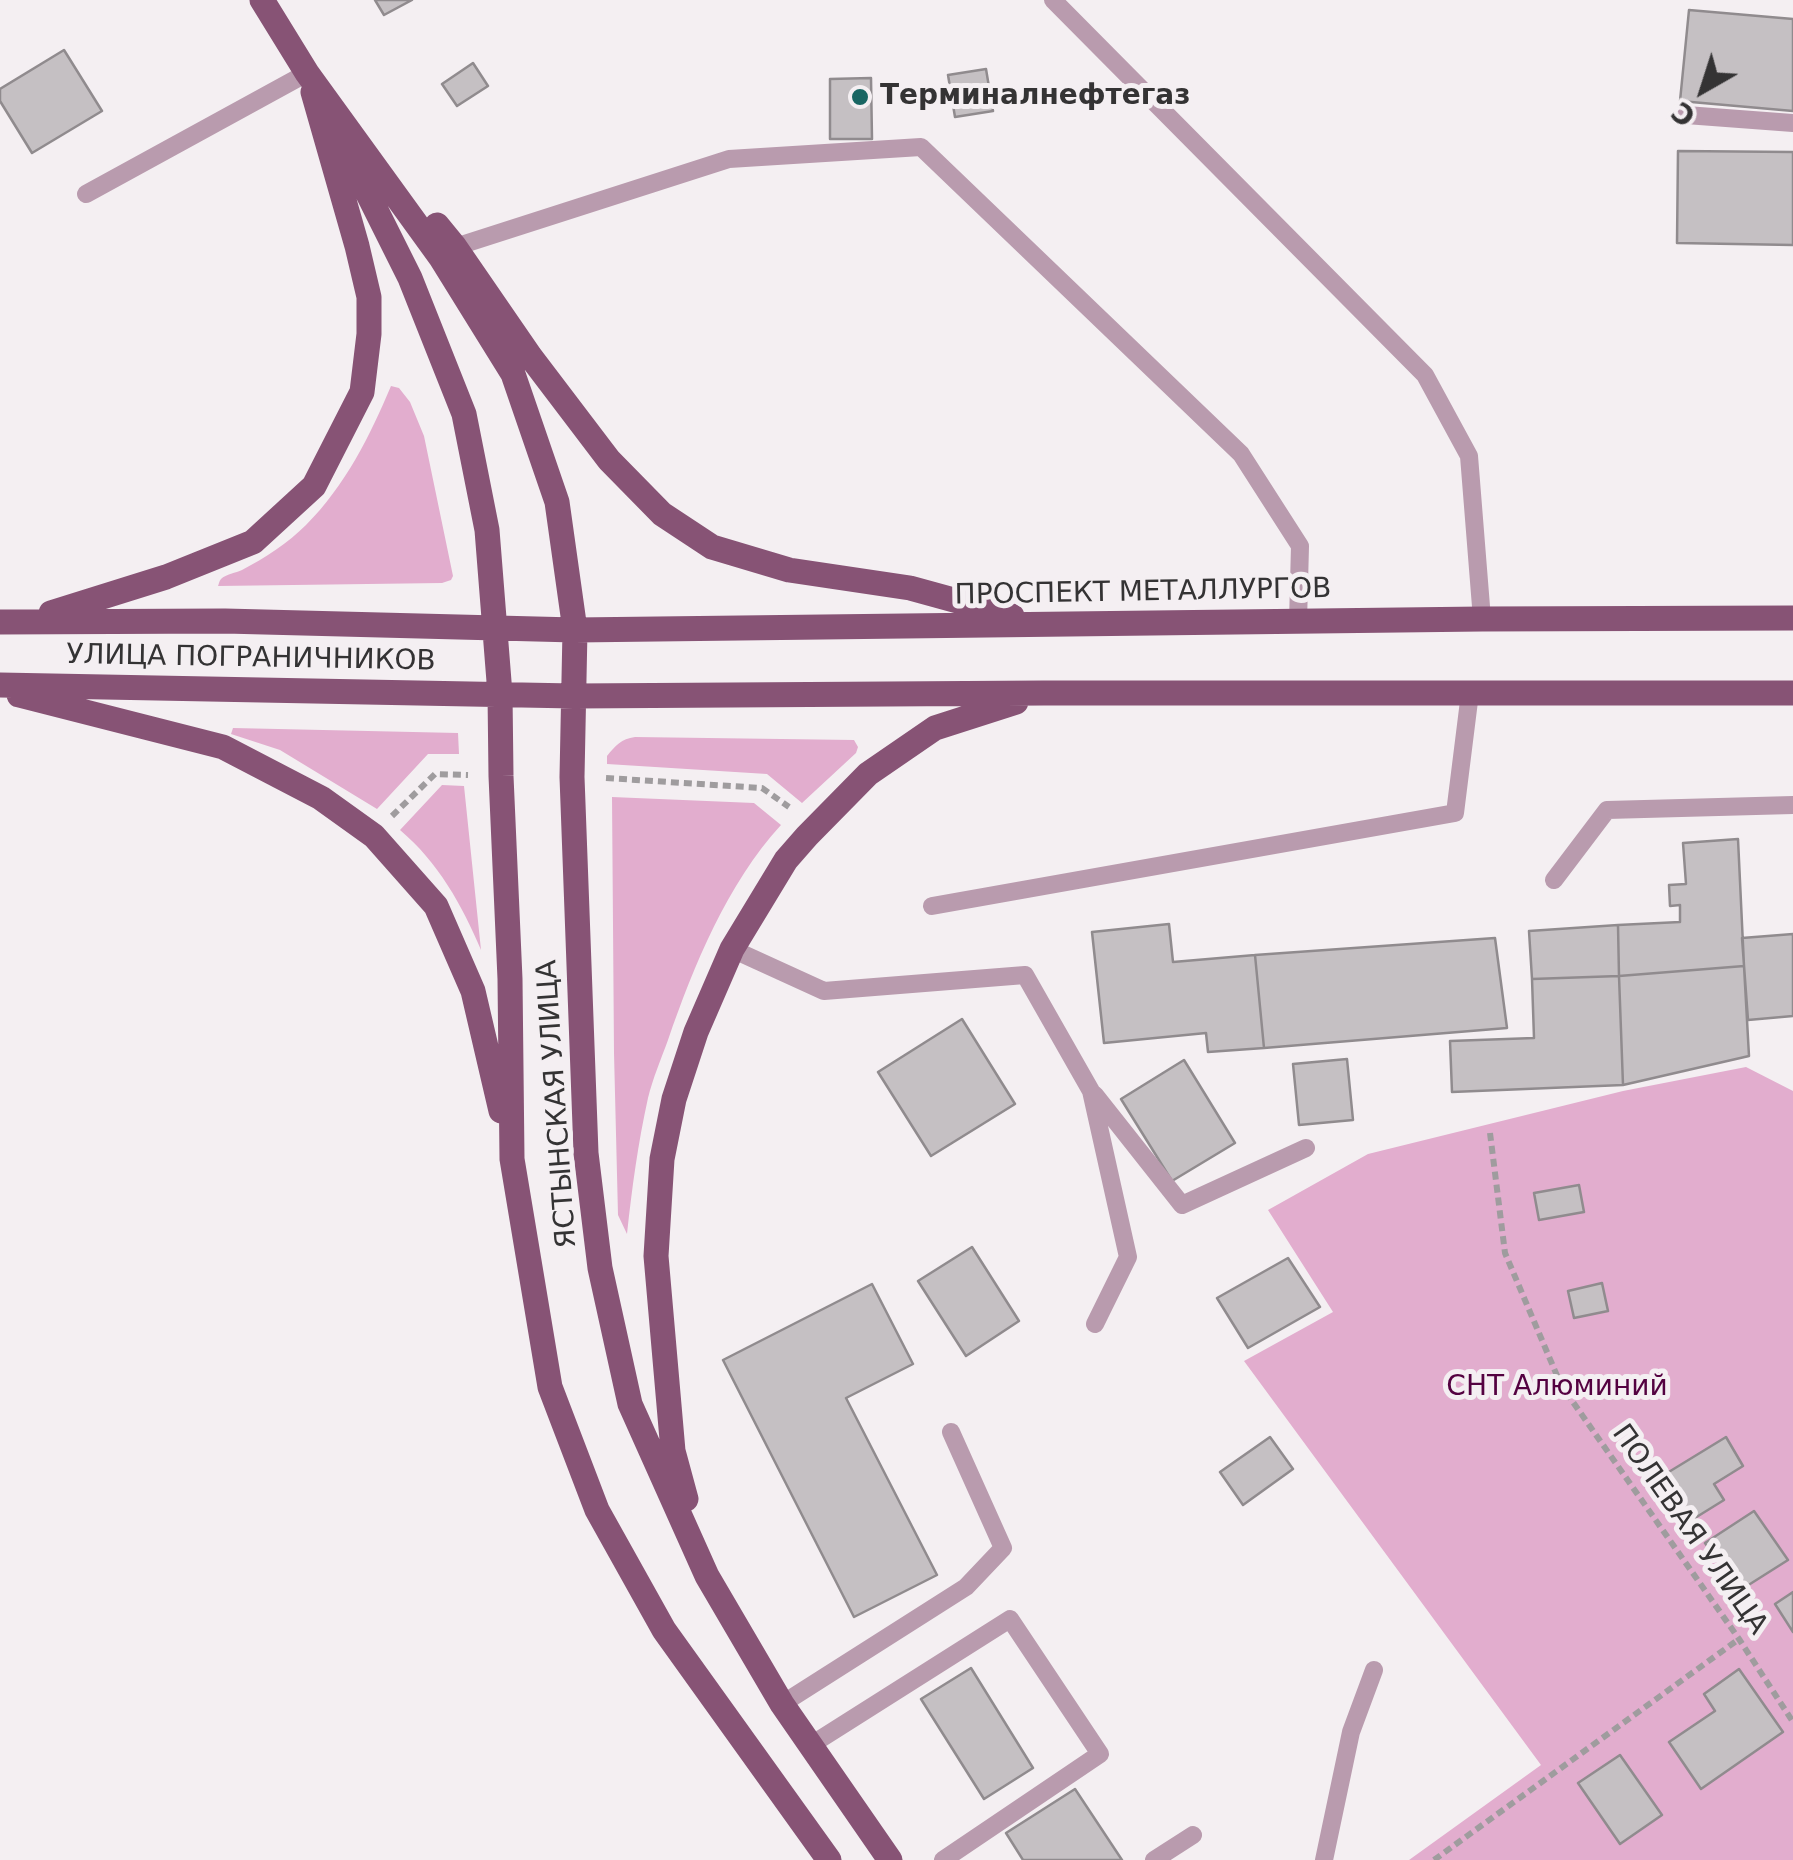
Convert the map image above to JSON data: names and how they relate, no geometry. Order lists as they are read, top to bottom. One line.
{"streets":{"main road":["ПРОСПЕКТ МЕТАЛЛУРГОВ","УЛИЦА ПОГРАНИЧНИКОВ","ЯСТЫНСКАЯ УЛИЦА"],"path":["ПОЛЕВАЯ УЛИЦА"]},"crossings":[["ПРОСПЕКТ МЕТАЛЛУРГОВ","УЛИЦА ПОГРАНИЧНИКОВ"],["ПРОСПЕКТ МЕТАЛЛУРГОВ","ЯСТЫНСКАЯ УЛИЦА"],["УЛИЦА ПОГРАНИЧНИКОВ","ЯСТЫНСКАЯ УЛИЦА"]],"parks":["СНТ Алюминий"],"places":["Терминалнефтегаз"],"north":"bottom left"}
